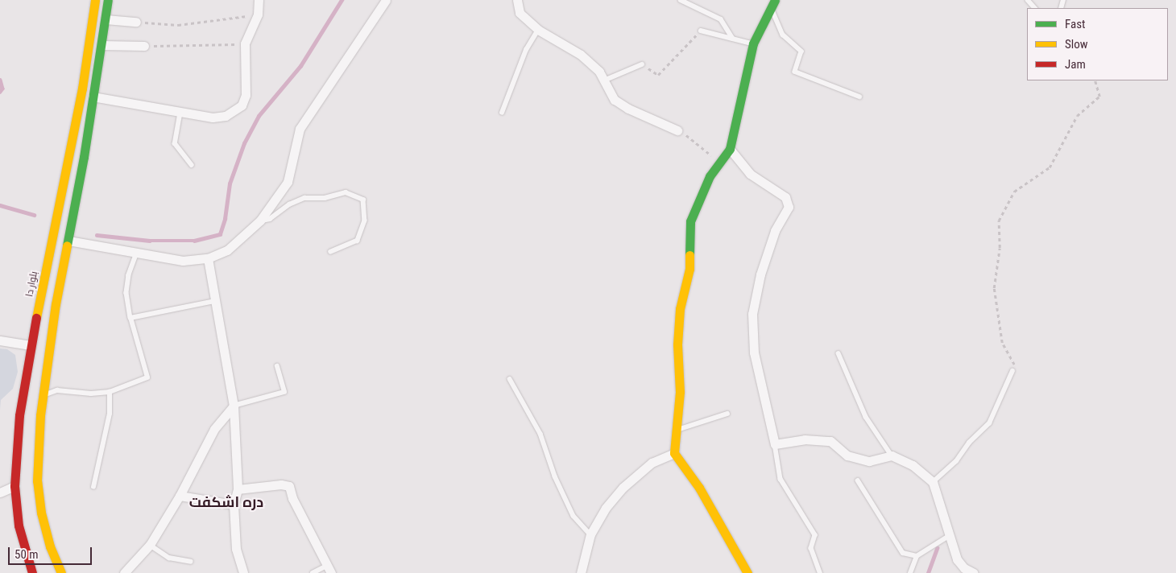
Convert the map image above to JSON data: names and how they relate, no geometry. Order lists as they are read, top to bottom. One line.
{"streets":{"main road":["بلوار دا"]},"districts":["دره اشکفت"],"legend":["Fast","Slow","Jam"],"scale_bar":"50 m"}
